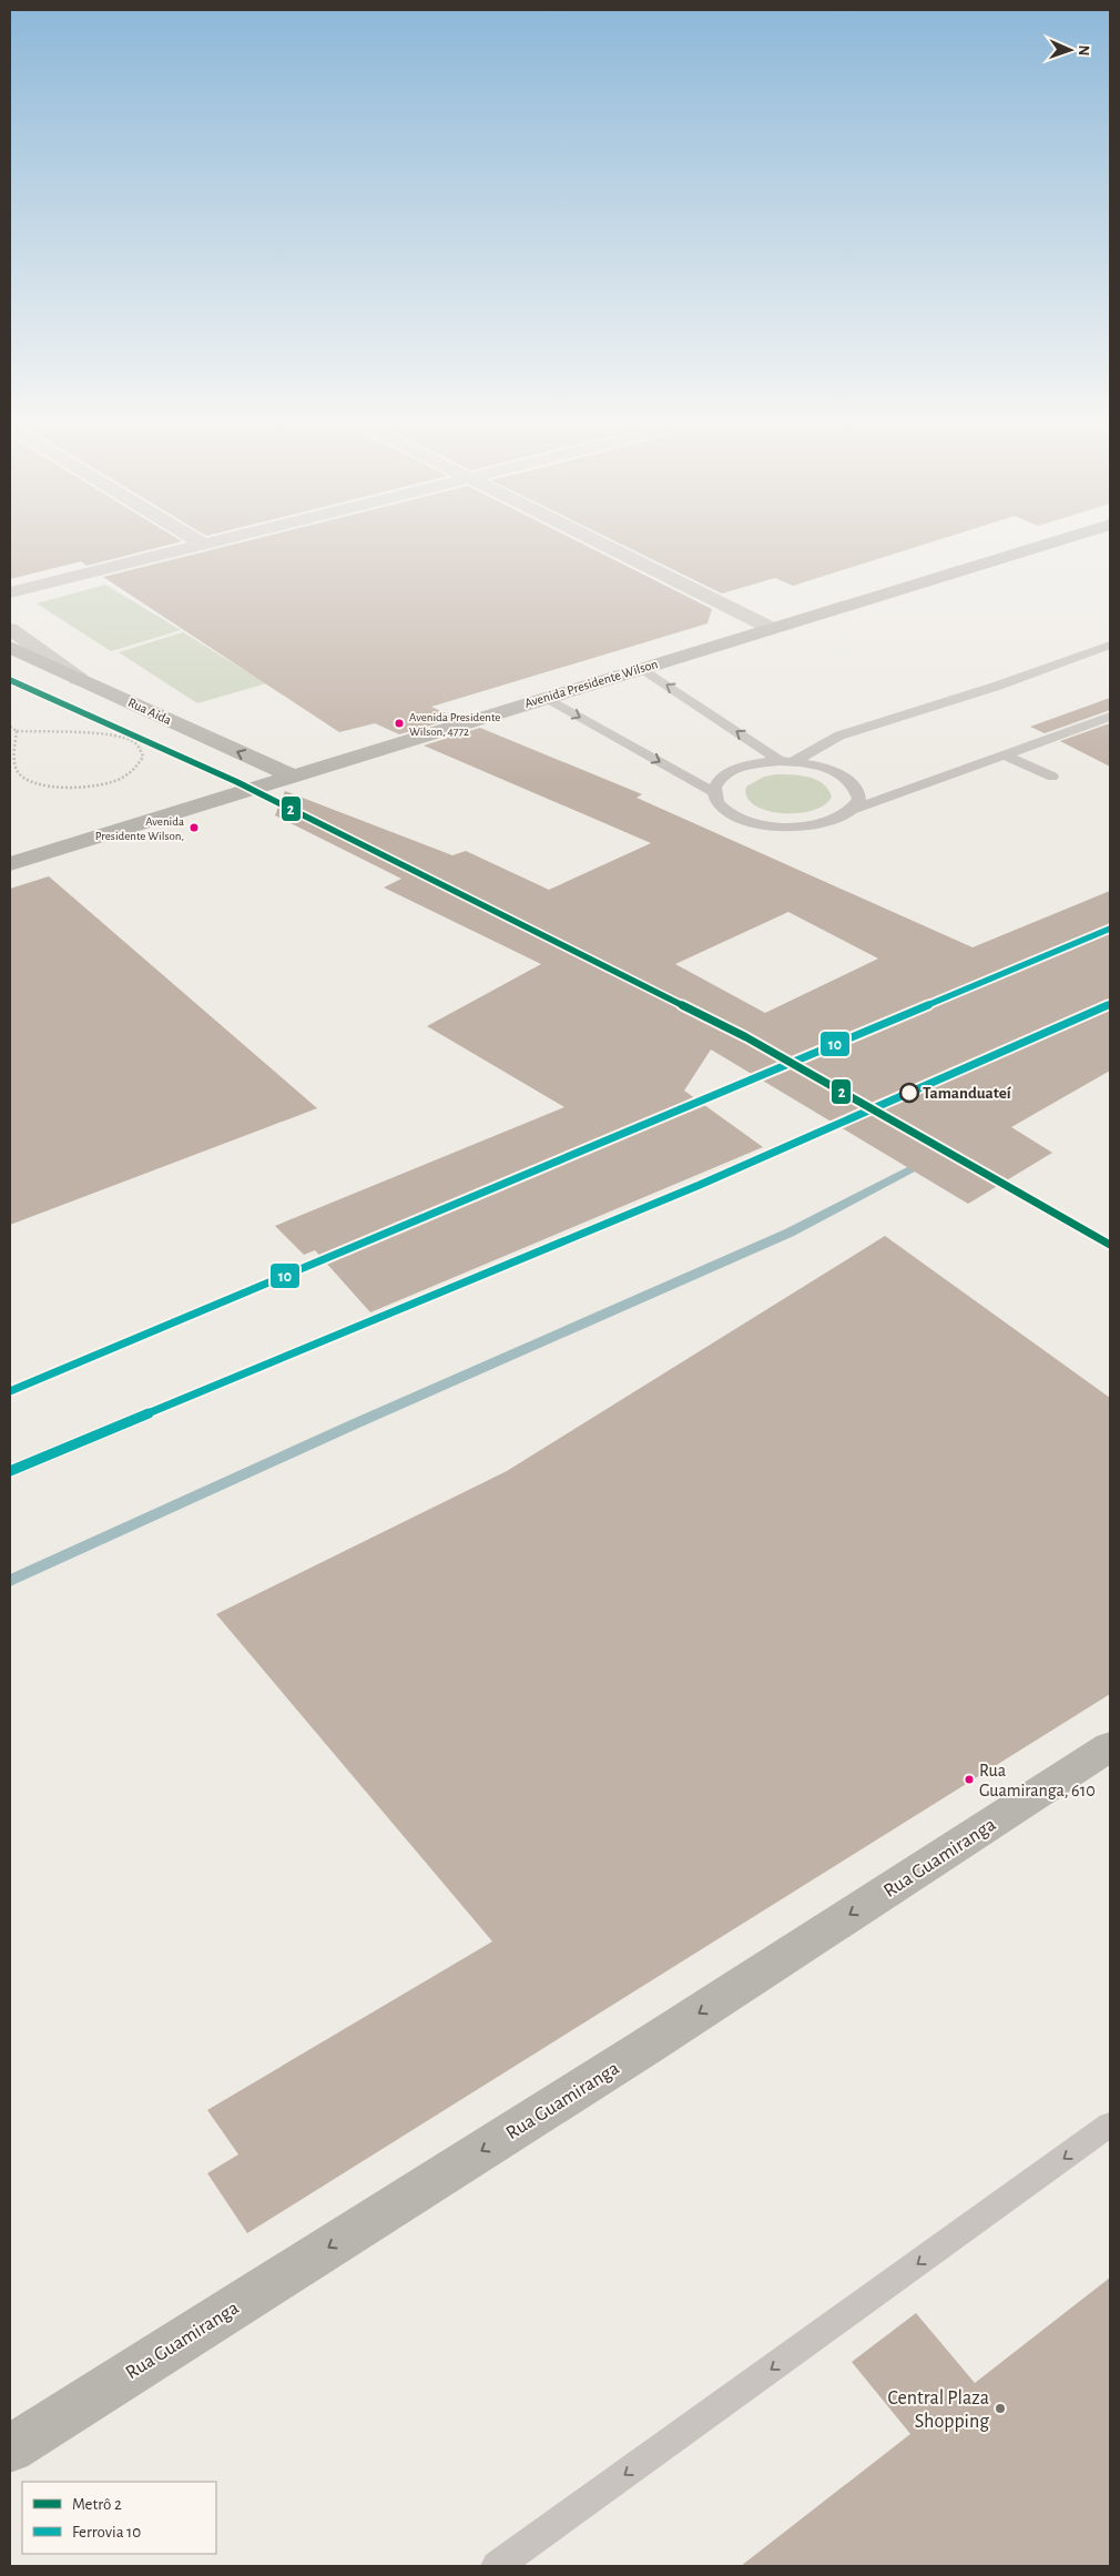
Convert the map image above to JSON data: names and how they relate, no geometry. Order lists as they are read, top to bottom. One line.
{"streets":{"main road":["Avenida Presidente Wilson","Rua Aida","Rua Guamiranga"]},"crossings":[["Avenida Presidente Wilson","Rua Aida"]],"one_way":["Rua Aida","Rua Guamiranga"],"places":["Avenida Presidente Wilson, 4772","Avenida Presidente Wilson,","Tamanduateí","Rua Guamiranga, 610","Central Plaza Shopping"],"lines":["metro line 2","rail line 10"],"legend":["Metrô 2","Ferrovia 10"],"north":"right"}
